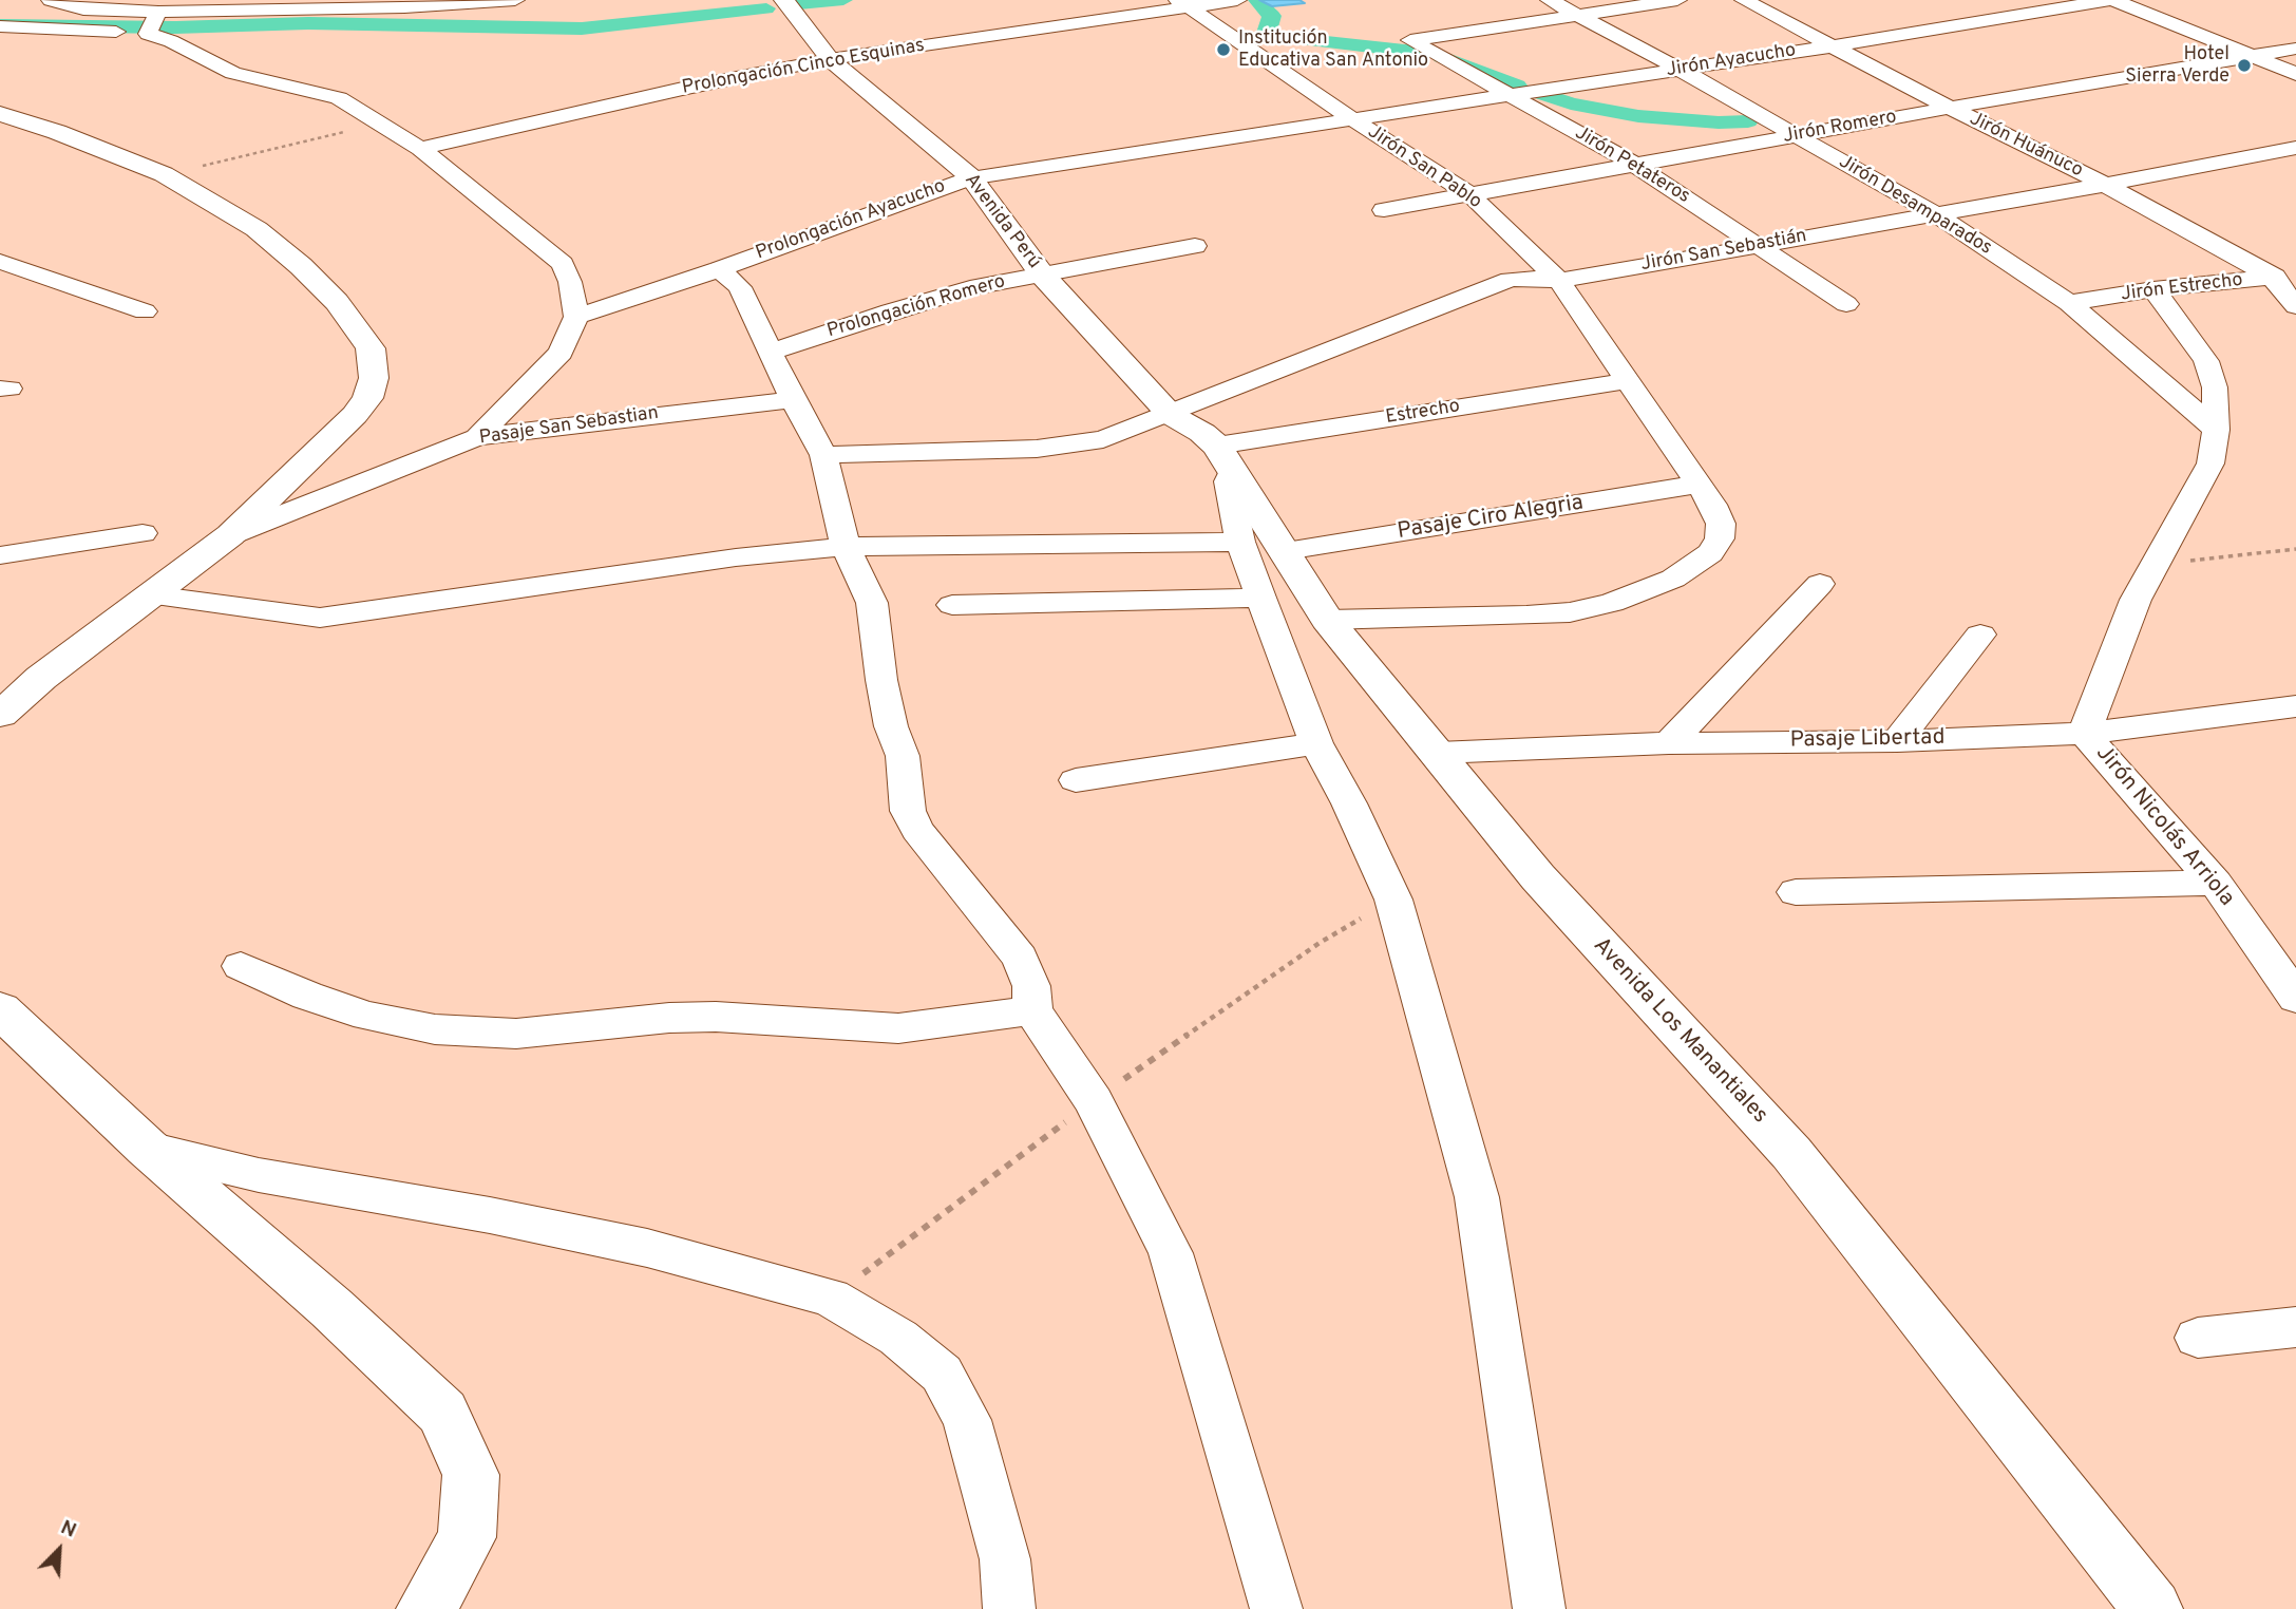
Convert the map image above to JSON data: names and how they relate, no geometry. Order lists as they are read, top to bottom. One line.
{"streets":{"street":["Jirón Ayacucho","Prolongación Cinco Esquinas","Jirón Romero","Jirón Huánuco","Jirón Petateros","Jirón San Pablo","Jirón Desamparados","Prolongación Ayacucho","Avenida Perú","Jirón San Sebastián","Jirón Estrecho","Prolongación Romero","Estrecho","Pasaje San Sebastian","Pasaje Ciro Alegria","Pasaje Libertad","Jirón Nicolás Arriola","Avenida Los Manantiales"]},"crossings":[["Jirón Ayacucho","Jirón Huánuco"],["Jirón Ayacucho","Jirón Petateros"],["Jirón Ayacucho","Jirón San Pablo"],["Jirón Ayacucho","Jirón Desamparados"],["Jirón Ayacucho","Prolongación Ayacucho"],["Prolongación Cinco Esquinas","Jirón San Pablo"],["Prolongación Cinco Esquinas","Avenida Perú"],["Jirón Romero","Jirón Huánuco"],["Jirón Romero","Jirón Petateros"],["Jirón Romero","Jirón San Pablo"],["Jirón Romero","Jirón Desamparados"],["Jirón Huánuco","Jirón San Sebastián"],["Jirón Huánuco","Jirón Estrecho"],["Jirón Petateros","Jirón Desamparados"],["Jirón Petateros","Jirón San Sebastián"],["Jirón San Pablo","Prolongación Ayacucho"],["Jirón San Pablo","Jirón San Sebastián"],["Jirón San Pablo","Estrecho"],["Jirón San Pablo","Pasaje Ciro Alegria"],["Jirón San Pablo","Avenida Los Manantiales"],["Jirón Desamparados","Jirón San Sebastián"],["Jirón Desamparados","Jirón Estrecho"],["Jirón Desamparados","Jirón Nicolás Arriola"],["Prolongación Ayacucho","Avenida Perú"],["Avenida Perú","Jirón San Sebastián"],["Avenida Perú","Prolongación Romero"],["Avenida Perú","Estrecho"],["Avenida Perú","Avenida Los Manantiales"],["Jirón Estrecho","Jirón Nicolás Arriola"],["Estrecho","Avenida Los Manantiales"],["Pasaje Ciro Alegria","Avenida Los Manantiales"],["Pasaje Libertad","Jirón Nicolás Arriola"],["Pasaje Libertad","Avenida Los Manantiales"]],"places":["Institución Educativa San Antonio","Hotel Sierra Verde"],"north":"top right"}
